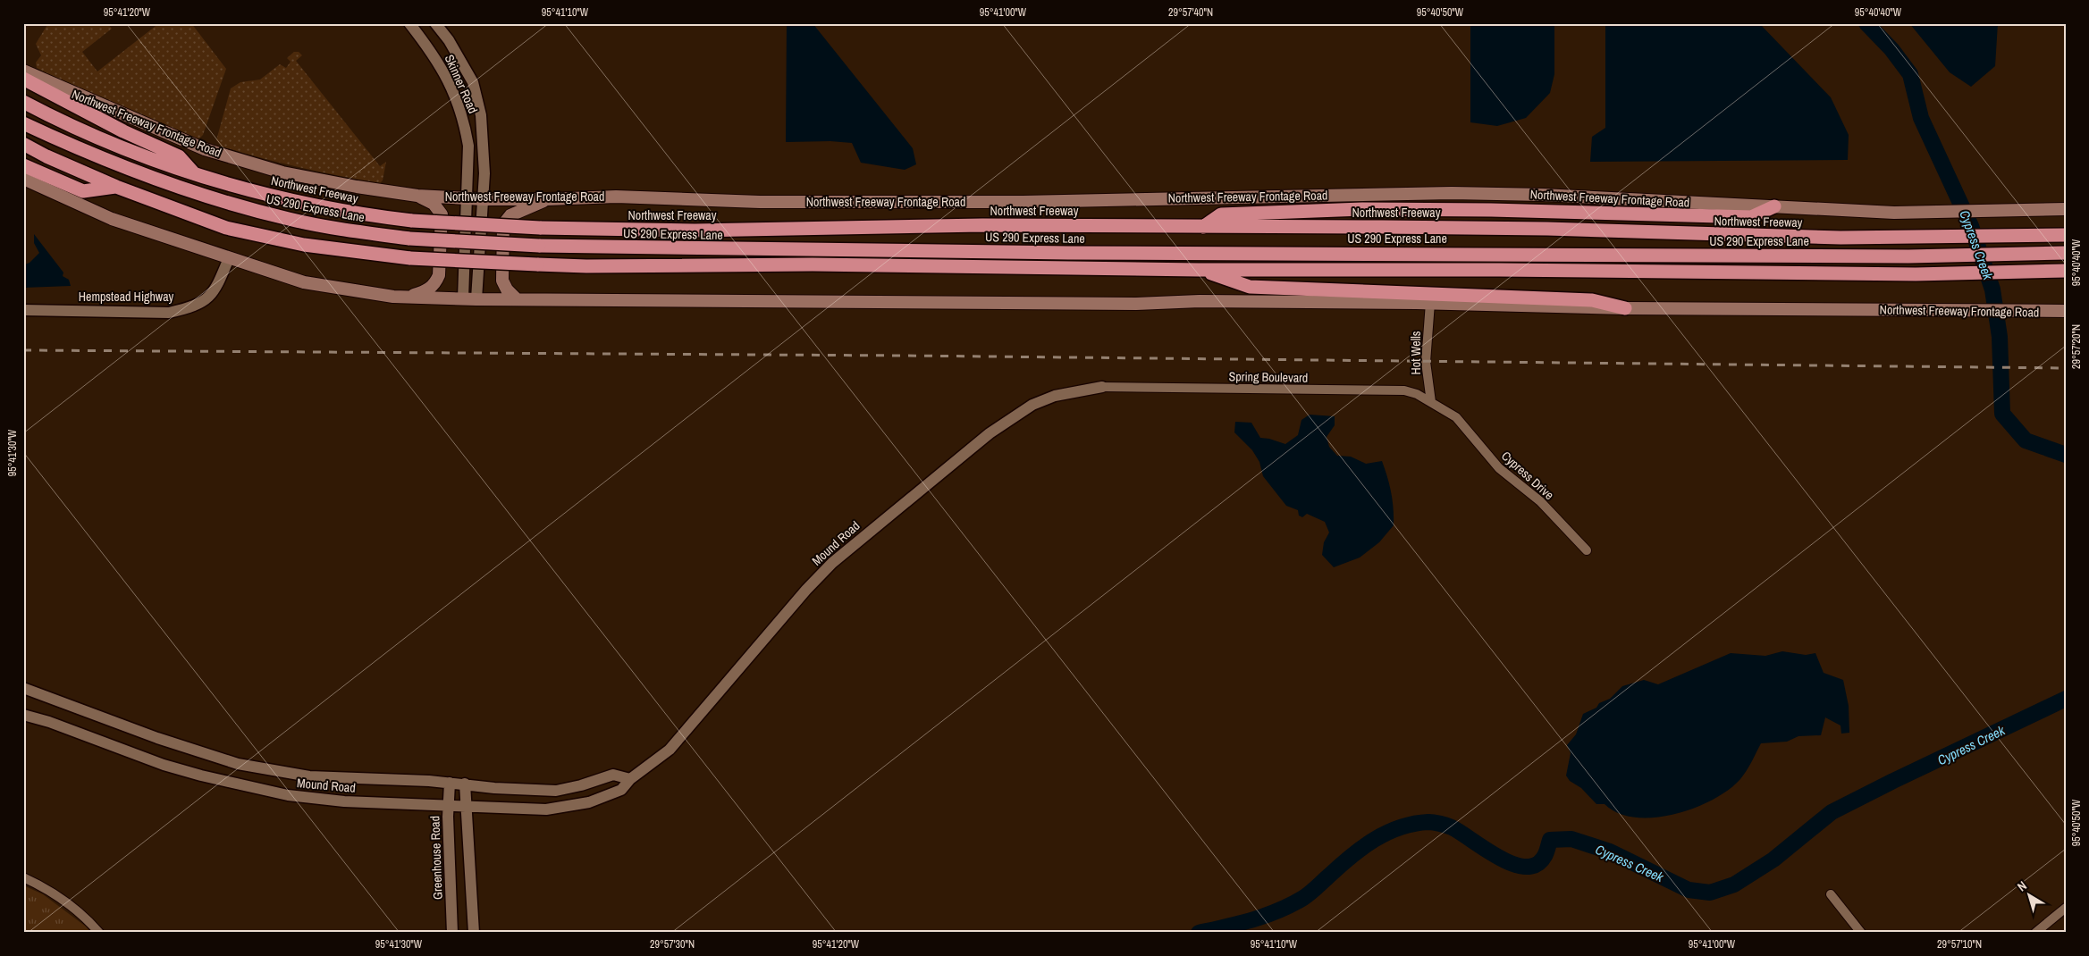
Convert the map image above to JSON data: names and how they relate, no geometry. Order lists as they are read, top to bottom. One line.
{"streets":{"highway":["Northwest Freeway","US 290 Express Lane"],"main road":["Northwest Freeway Frontage Road"],"street":["Skinner Road","Hempstead Highway","Hot Wells","Spring Boulevard","Cypress Drive","Mound Road","Greenhouse Road"]},"crossings":[["Skinner Road","Northwest Freeway Frontage Road"],["Northwest Freeway Frontage Road","Hempstead Highway"],["Northwest Freeway Frontage Road","Hot Wells"],["Hot Wells","Spring Boulevard"],["Hot Wells","Cypress Drive"],["Spring Boulevard","Cypress Drive"],["Spring Boulevard","Mound Road"],["Mound Road","Greenhouse Road"]],"water":["Cypress Creek"],"north":"top left","coordinates":["95°41'20\"W","95°41'10\"W","95°41'00\"W","29°57'40\"N","95°40'50\"W","95°40'40\"W","29°57'20\"N","95°41'30\"W","29°57'30\"N","29°57'10\"N"]}
